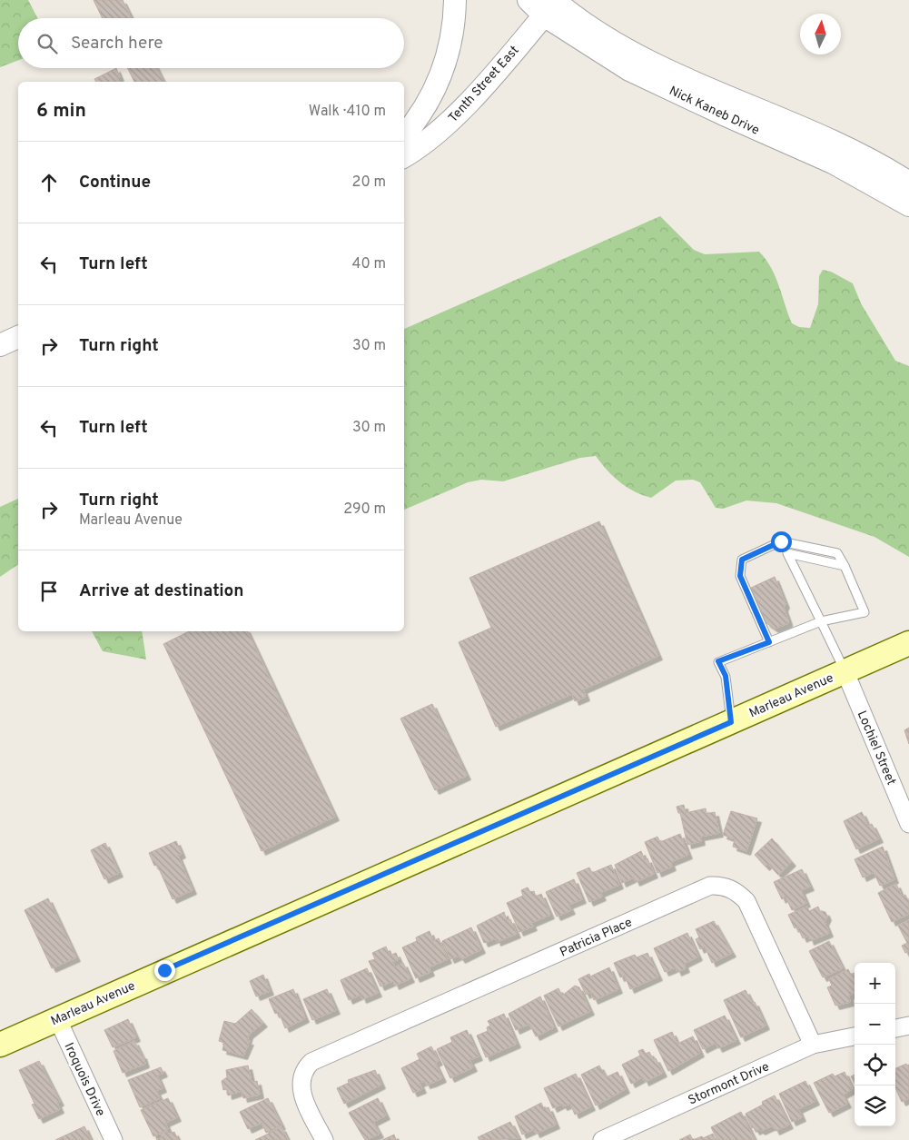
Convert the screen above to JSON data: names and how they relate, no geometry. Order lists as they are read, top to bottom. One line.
{"streets":{"main road":["Marleau Avenue"],"street":["Tenth Street East","Nick Kaneb Drive","Lochiel Street","Patricia Place","Iroquois Drive","Stormont Drive"]},"crossings":[["Tenth Street East","Nick Kaneb Drive"],["Marleau Avenue","Lochiel Street"],["Marleau Avenue","Iroquois Drive"],["Patricia Place","Stormont Drive"]],"north":"top","page":{"search":"Search here","heading":["6 min","Walk · 410 m"],"list":[["Continue","20 m"],["Turn left","40 m"],["Turn right","30 m"],["Turn left","30 m"],["Turn right","Marleau Avenue","290 m"],"Arrive at destination"],"map_buttons":["+","−"]}}
